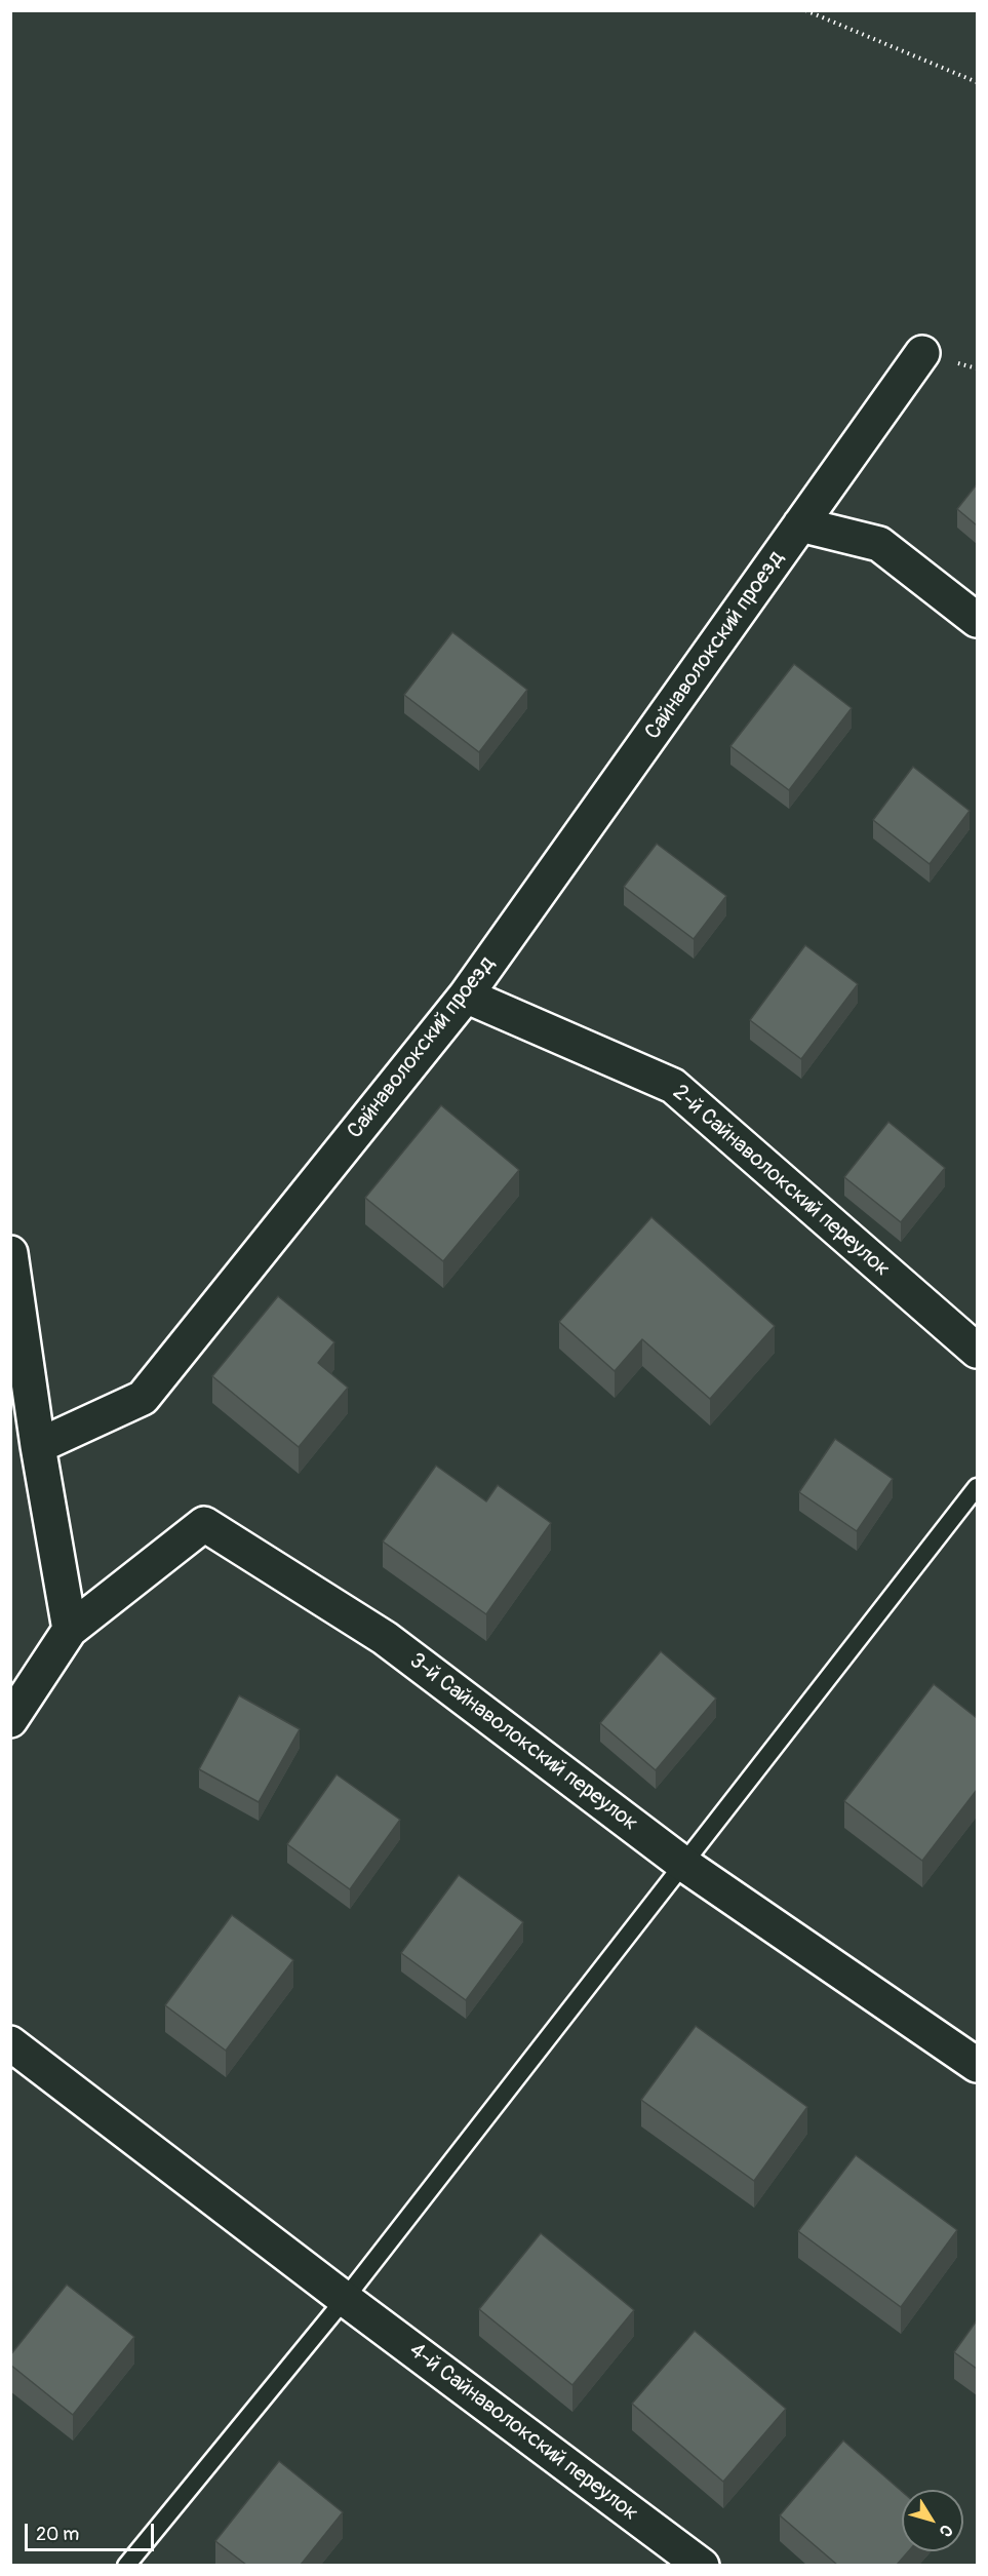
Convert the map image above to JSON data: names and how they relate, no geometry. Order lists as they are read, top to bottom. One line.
{"streets":{"street":["Сайнаволокский проезд","2-й Сайнаволокский переулок","3-й Сайнаволокский переулок","4-й Сайнаволокский переулок"]},"crossings":[["Сайнаволокский проезд","2-й Сайнаволокский переулок"]],"scale_bar":"20 m","north":"bottom right"}
